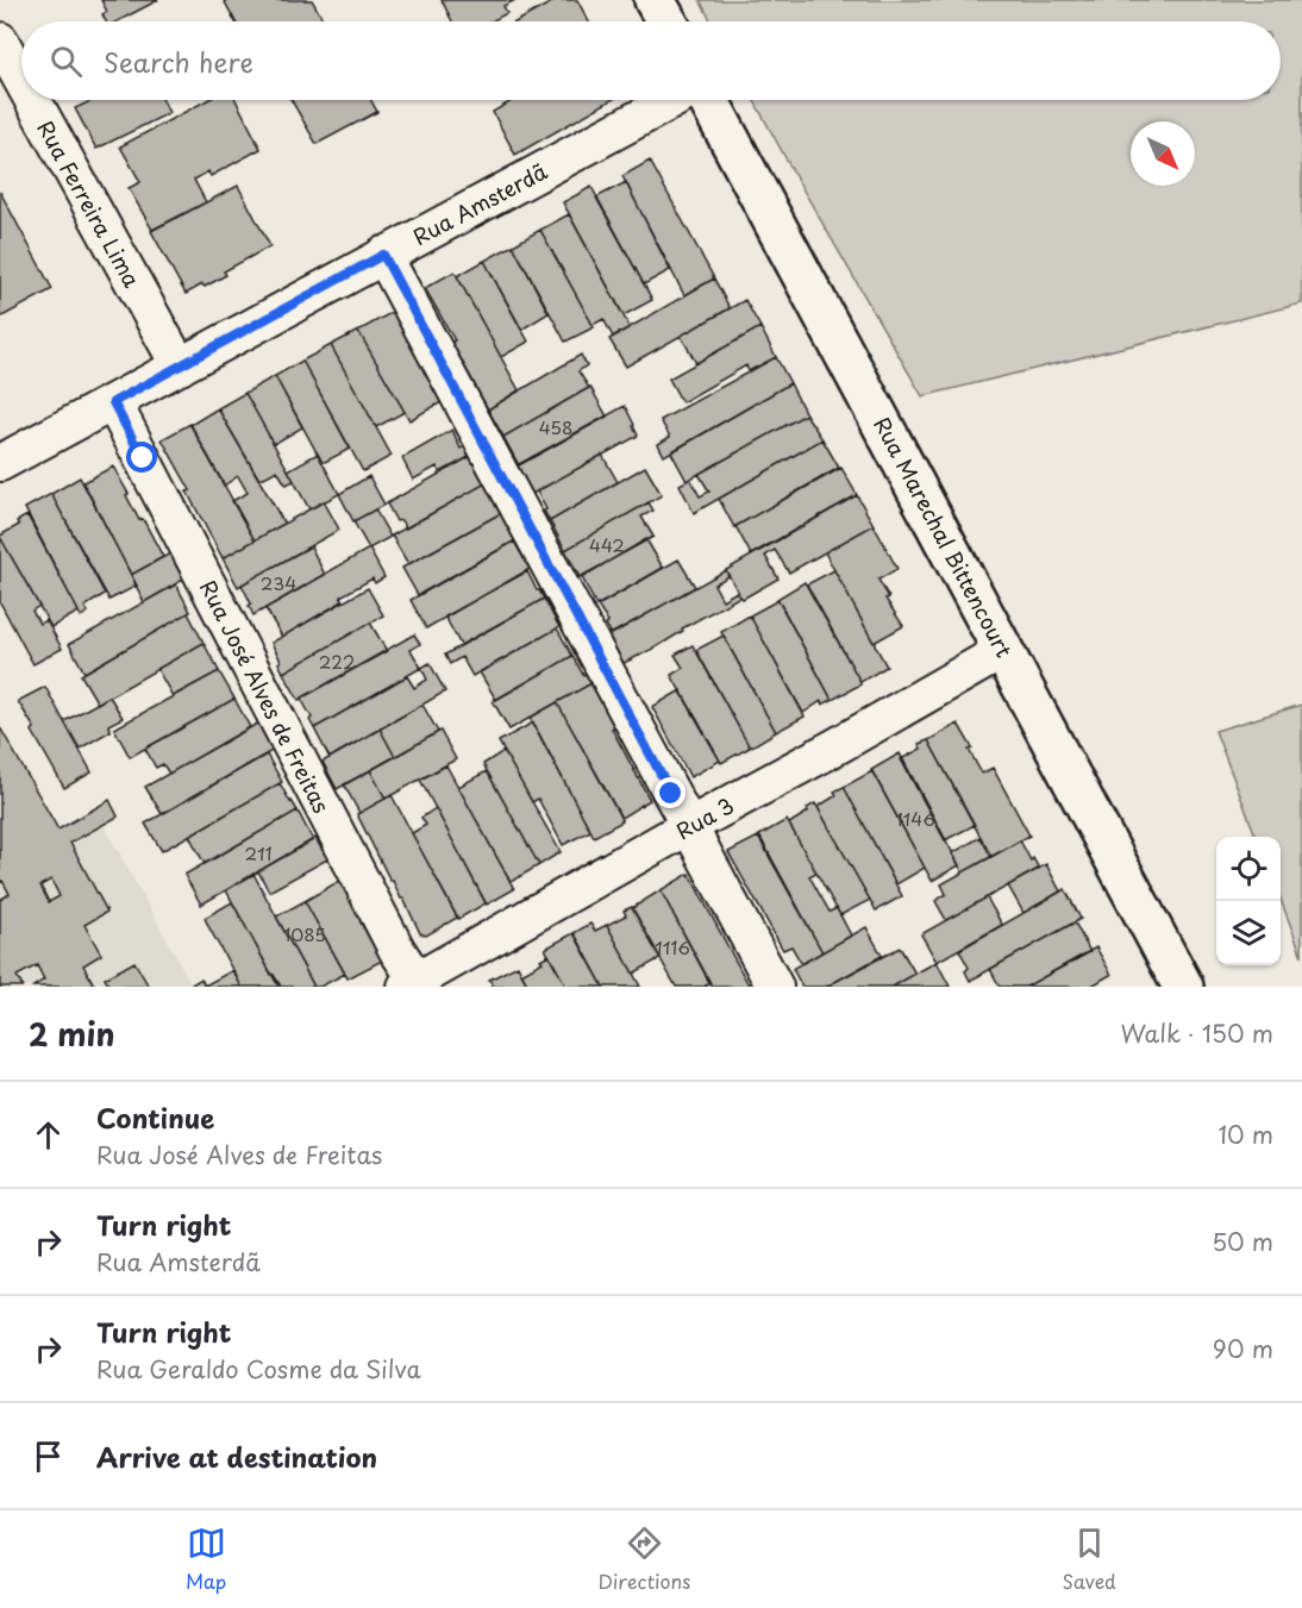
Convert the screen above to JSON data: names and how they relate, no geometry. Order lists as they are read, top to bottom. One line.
{"streets":{"main road":["Rua Marechal Bittencourt"],"street":["Rua Ferreira Lima","Rua Amsterdã","Rua José Alves de Freitas","Rua 3"]},"crossings":[["Rua Ferreira Lima","Rua Amsterdã"],["Rua Amsterdã","Rua José Alves de Freitas"],["Rua Marechal Bittencourt","Rua 3"],["Rua José Alves de Freitas","Rua 3"]],"house_numbers":["458","442","234","222","1146","211","1085","1116"],"north":"bottom right","page":{"search":"Search here","heading":["2 min","Walk · 150 m"],"list":[["Continue","Rua José Alves de Freitas","10 m"],["Turn right","Rua Amsterdã","50 m"],["Turn right","Rua Geraldo Cosme da Silva","90 m"],"Arrive at destination"],"nav":["Map","Directions","Saved"]}}
